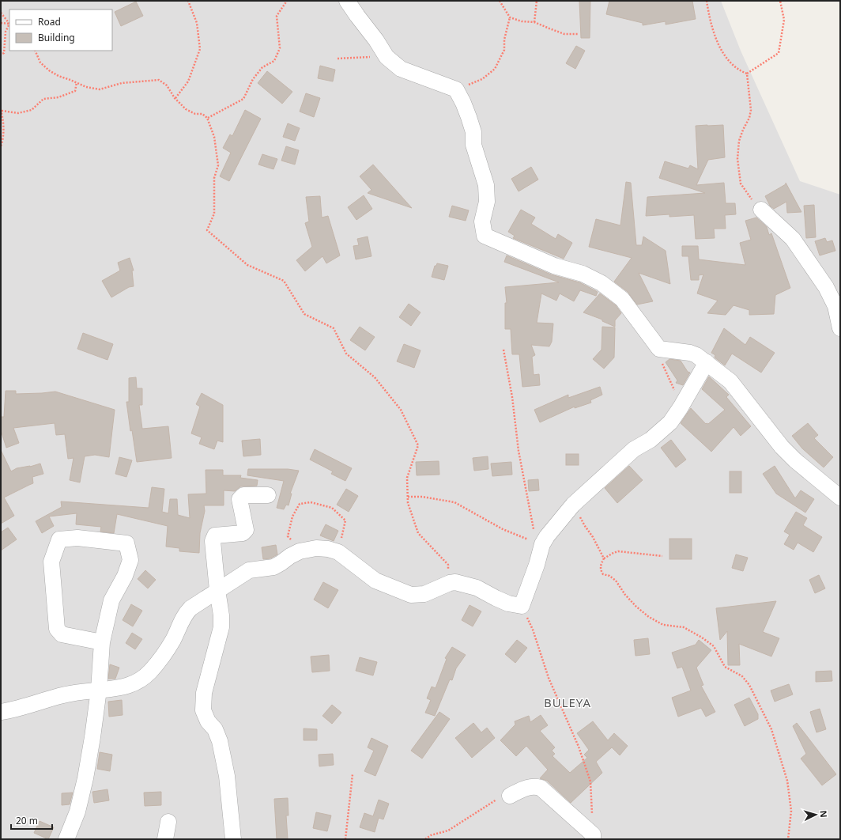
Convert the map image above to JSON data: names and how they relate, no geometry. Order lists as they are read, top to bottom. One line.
{"districts":["BULEYA"],"legend":["Road","Building"],"scale_bar":"20 m","north":"right"}
